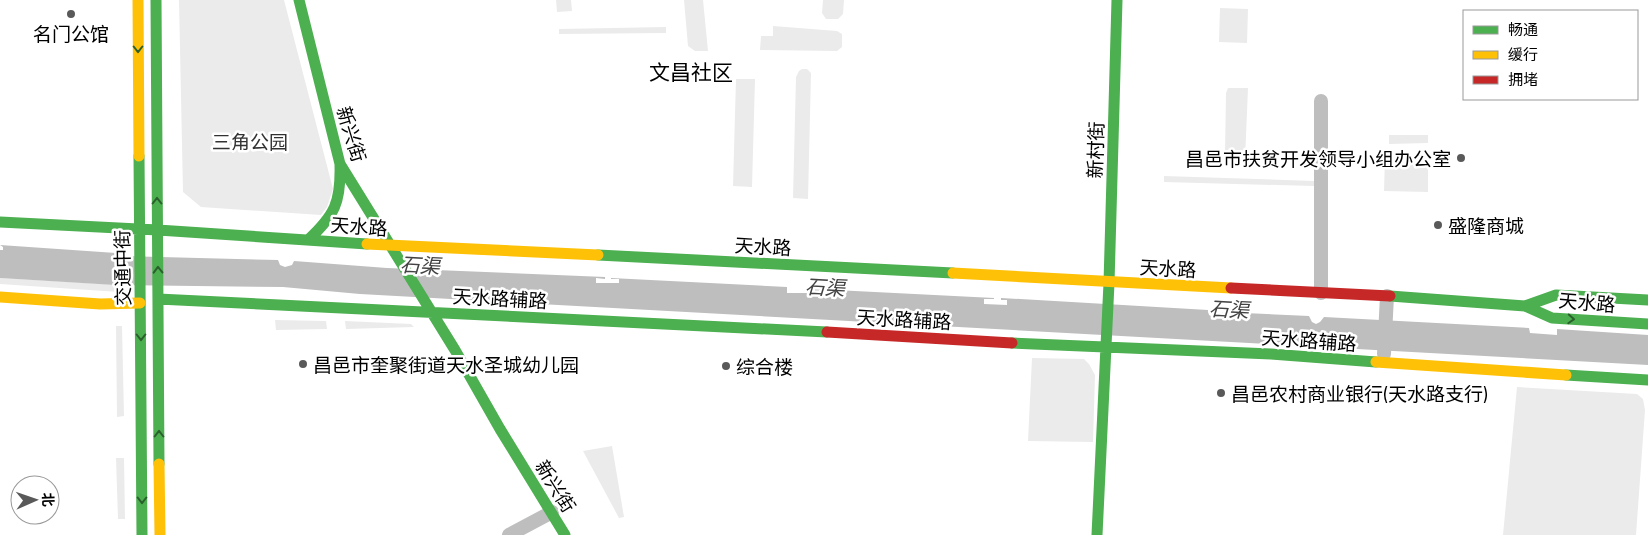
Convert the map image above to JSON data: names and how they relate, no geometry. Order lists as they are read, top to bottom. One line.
{"streets":{"street":["新兴街","新村街","天水路","交通中街","天水路辅路"]},"crossings":[["新兴街","天水路"],["新兴街","天水路辅路"],["新村街","天水路"],["新村街","天水路辅路"],["天水路","交通中街"],["交通中街","天水路辅路"]],"districts":["文昌社区"],"water":["石渠"],"parks":["三角公园"],"places":["名门公馆","昌邑市扶贫开发领导小组办公室","盛隆商城","昌邑市奎聚街道天水圣城幼儿园","综合楼","昌邑农村商业银行(天水路支行)"],"legend":["畅通","缓行","拥堵"],"north":"right"}
